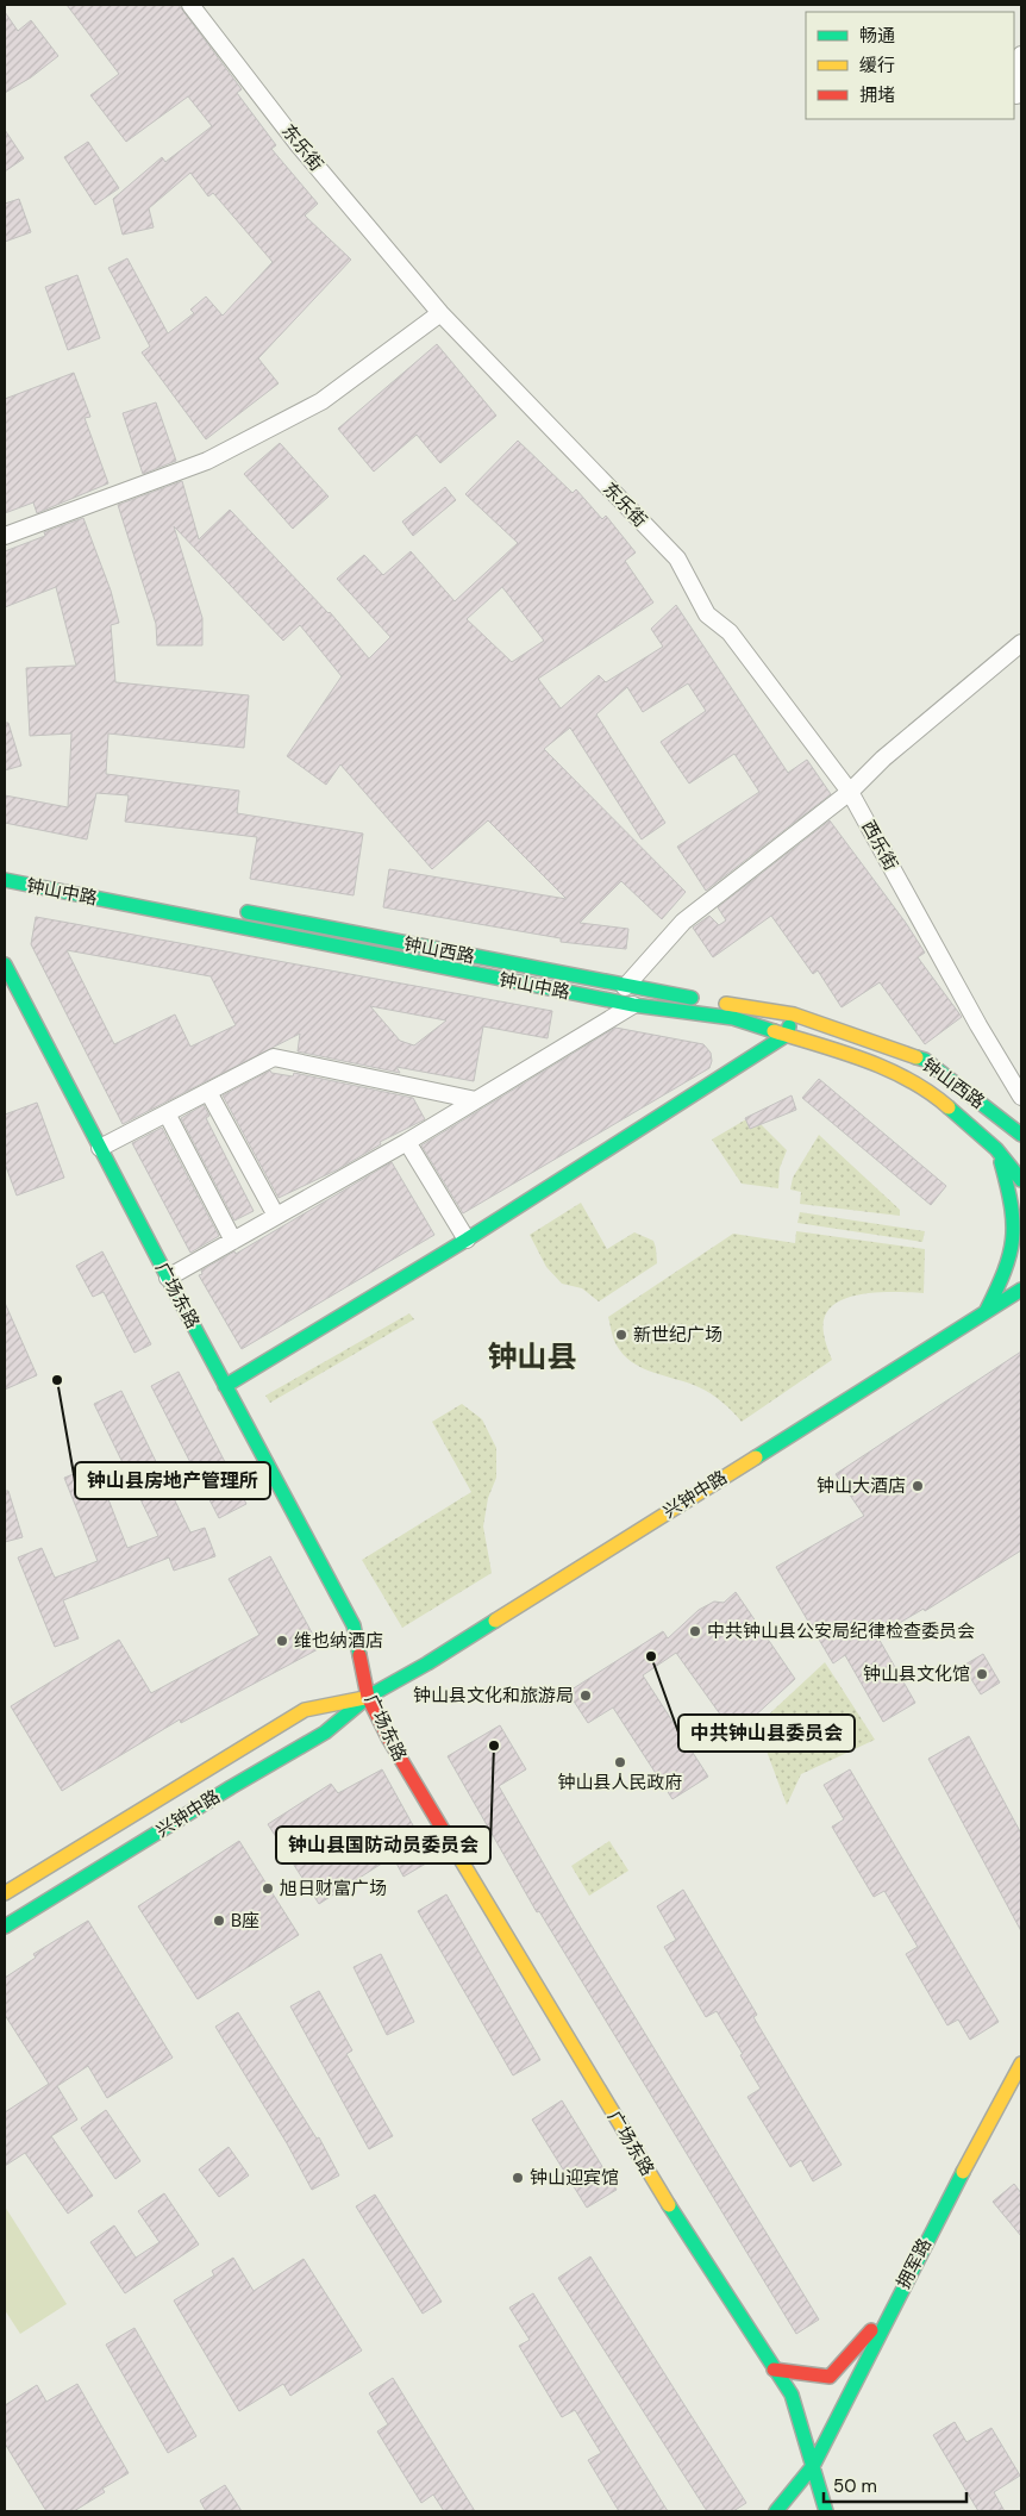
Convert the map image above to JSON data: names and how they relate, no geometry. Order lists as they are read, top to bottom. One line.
{"streets":{"main road":["钟山中路","钟山西路","广场东路","兴钟中路","拥军路"],"street":["东乐街","西乐街"]},"crossings":[["东乐街","西乐街"],["广场东路","兴钟中路"],["广场东路","拥军路"]],"districts":["钟山县"],"places":["新世纪广场","钟山县房地产管理所","钟山大酒店","中共钟山县公安局纪律检查委员会","维也纳酒店","中共钟山县委员会","钟山县文化馆","钟山县文化和旅游局","钟山县国防动员委员会","钟山县人民政府","旭日财富广场","B座","钟山迎宾馆"],"legend":["畅通","缓行","拥堵"],"scale_bar":"50 m"}
